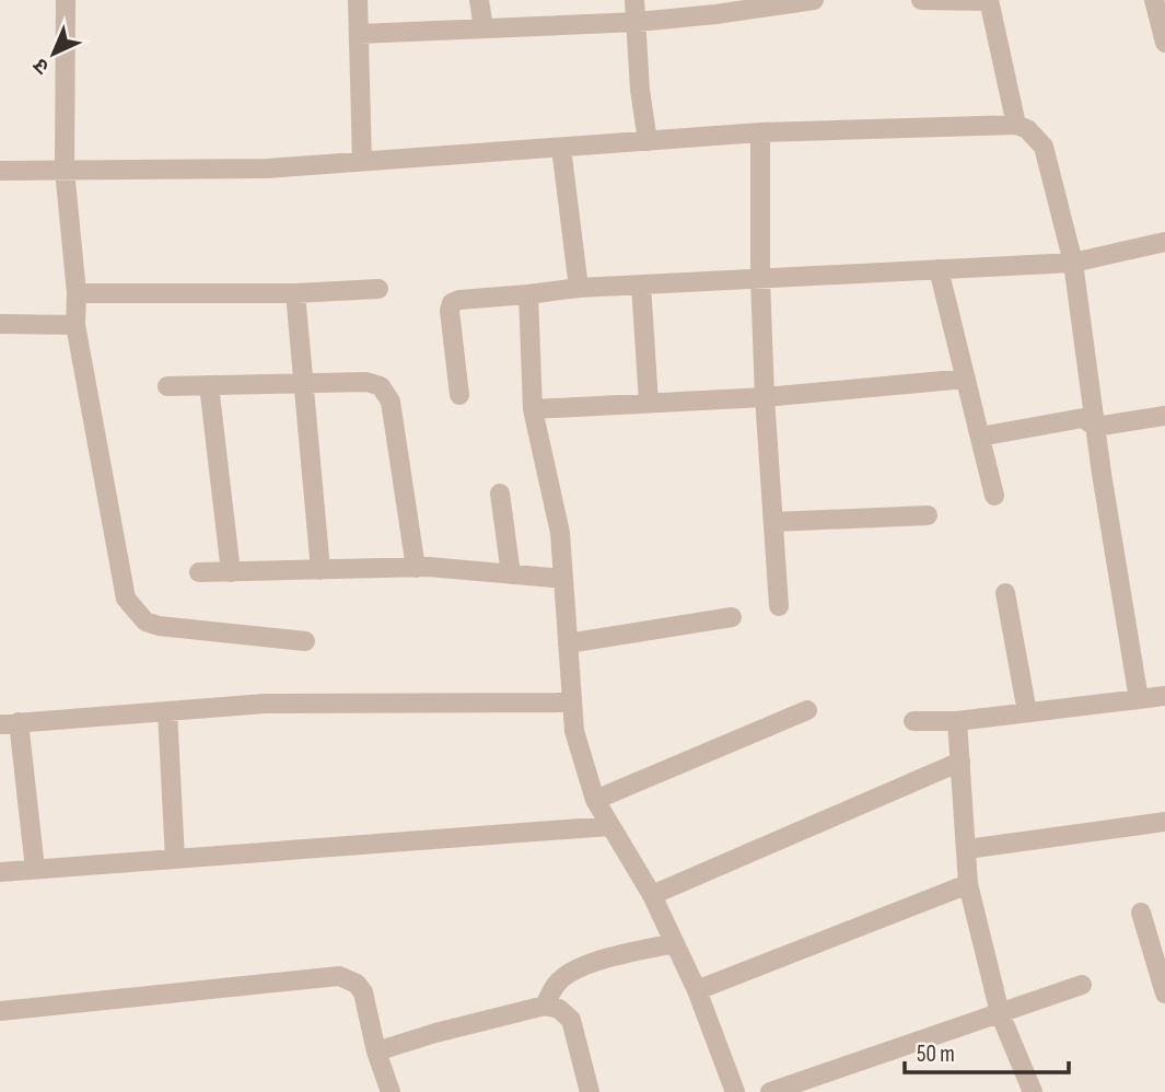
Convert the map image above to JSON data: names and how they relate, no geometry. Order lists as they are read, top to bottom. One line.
{"scale_bar":"50 m","north":"bottom left"}
